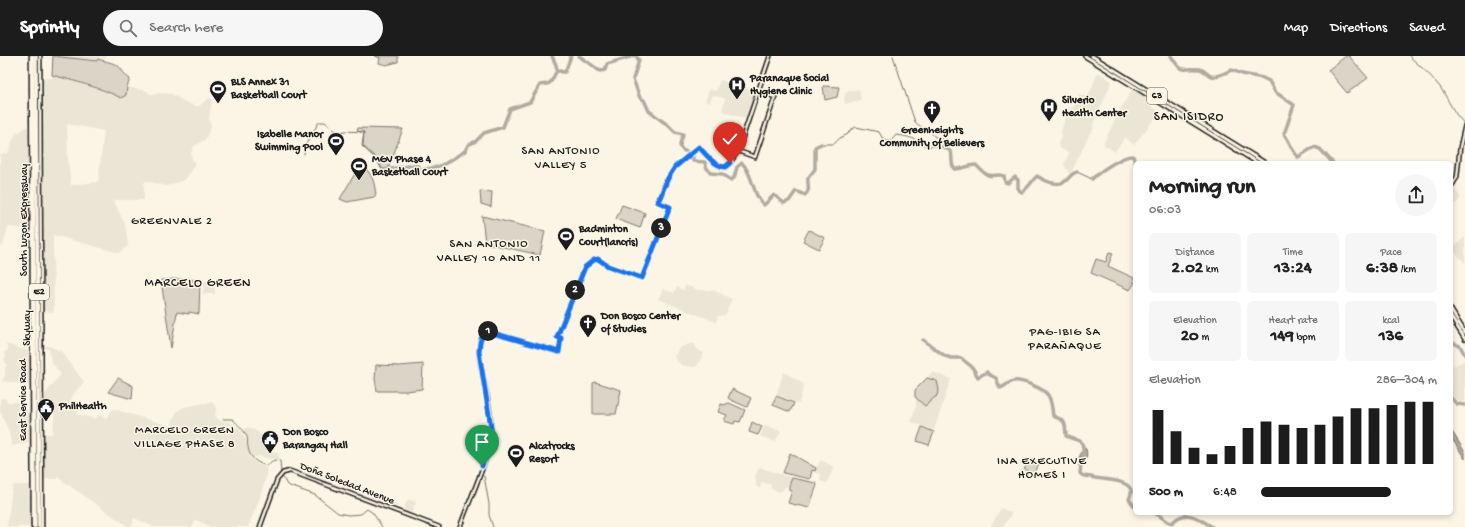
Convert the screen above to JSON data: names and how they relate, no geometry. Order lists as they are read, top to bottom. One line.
{"streets":{"highway":["South Luzon Expressway","E2"],"main road":["63","East Service Road","Doña Soledad Avenue"]},"crossings":[["South Luzon Expressway","East Service Road"]],"districts":["SAN ISIDRO","SAN ANTONIO VALLEY 5","GREENVALE 2","SAN ANTONIO VALLEY 10 AND 11","MARCELO GREEN","PAG-IBIG SA PARAÑAQUE","MARCELO GREEN VILLAGE PHASE 8","INA EXECUTIVE HOMES I"],"places":{"hospital":["Paranaque Social Hygiene Clinic","Silverio Health Center"],"sports":["BLS Annex 31 Basketball Court","Isabelle Manor Swimming Pool","MGV Phase 4 Basketball Court","Badminton Court(lancris)","Alcatrocks Resort"],"church":["Greenheights Community of Believers","Don Bosco Center of Studies"],"public building":["PhilHealth","Don Bosco Barangay Hall"]},"page":{"header":"Sprintly","search":"Search here","nav":["Map","Directions","Saved"],"heading":["Morning run","06:03"],"pins":["3","2","1"],"stats":[["Distance","2.02 km"],["Time","13:24"],["Pace","6:38 /km"],["Elevation","20 m"],["Heart rate","149 bpm"],["kcal","136"]],"chart":["Elevation","286–304 m"],"list":[{"name":"500 m","note":"6:48"}]}}
